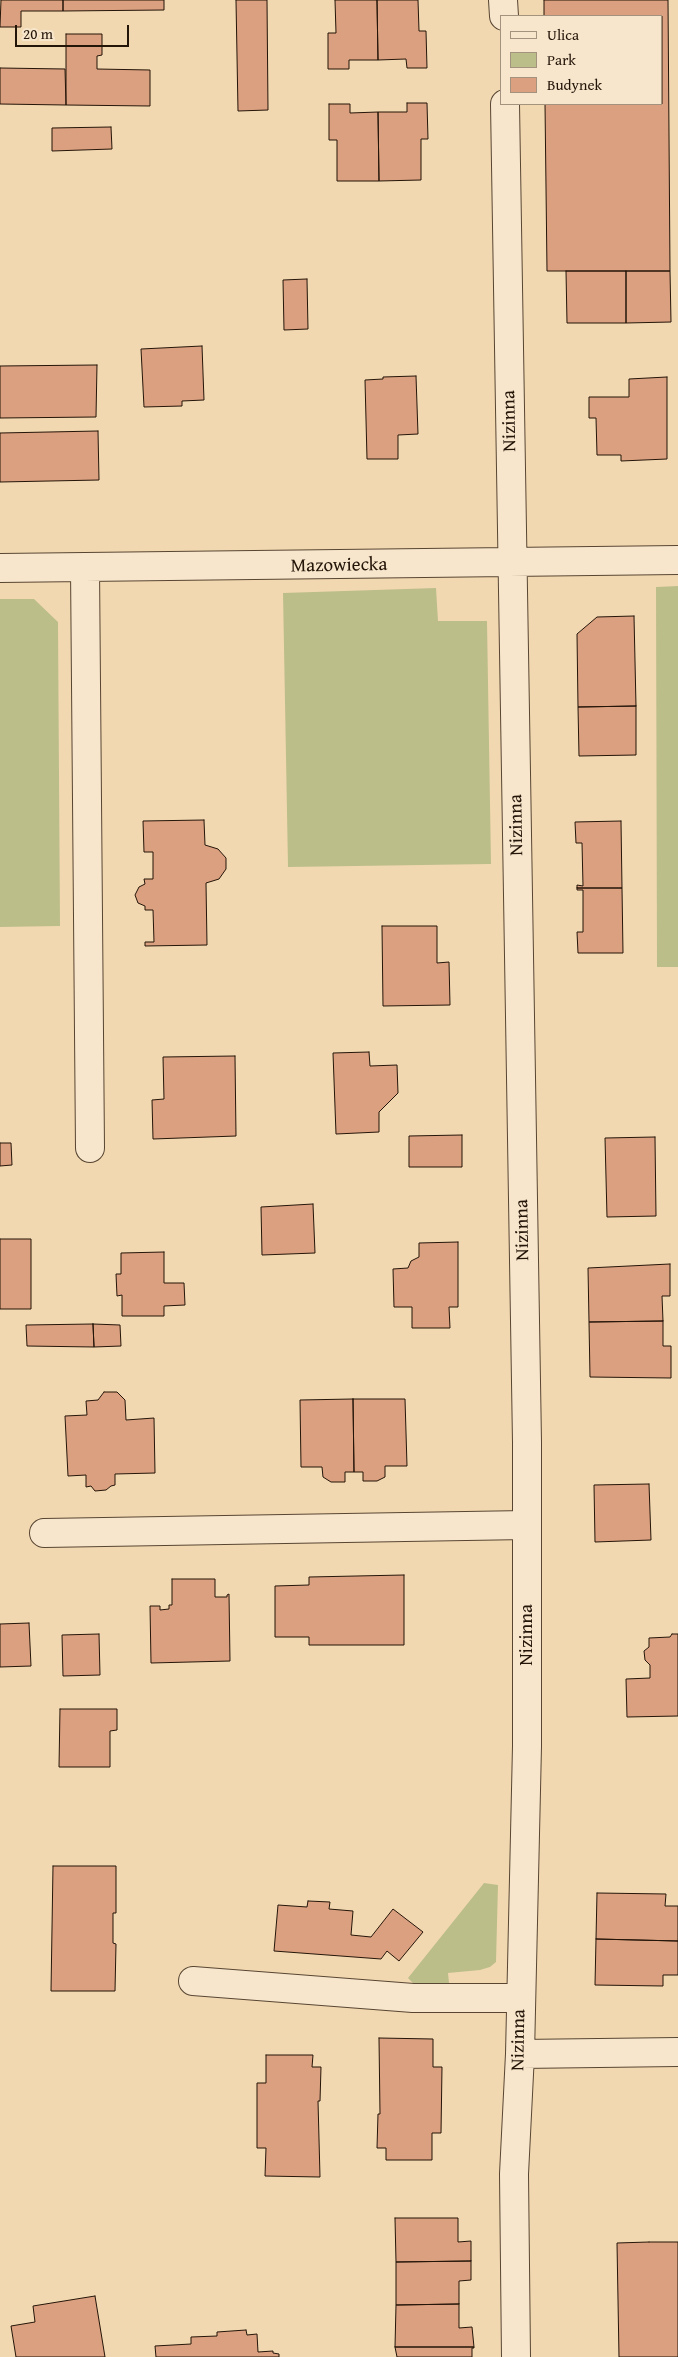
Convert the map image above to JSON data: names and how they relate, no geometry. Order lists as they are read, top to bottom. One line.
{"streets":{"street":["Nizinna","Mazowiecka"]},"crossings":[["Nizinna","Mazowiecka"]],"legend":["Ulica","Park","Budynek"],"scale_bar":"20 m"}
